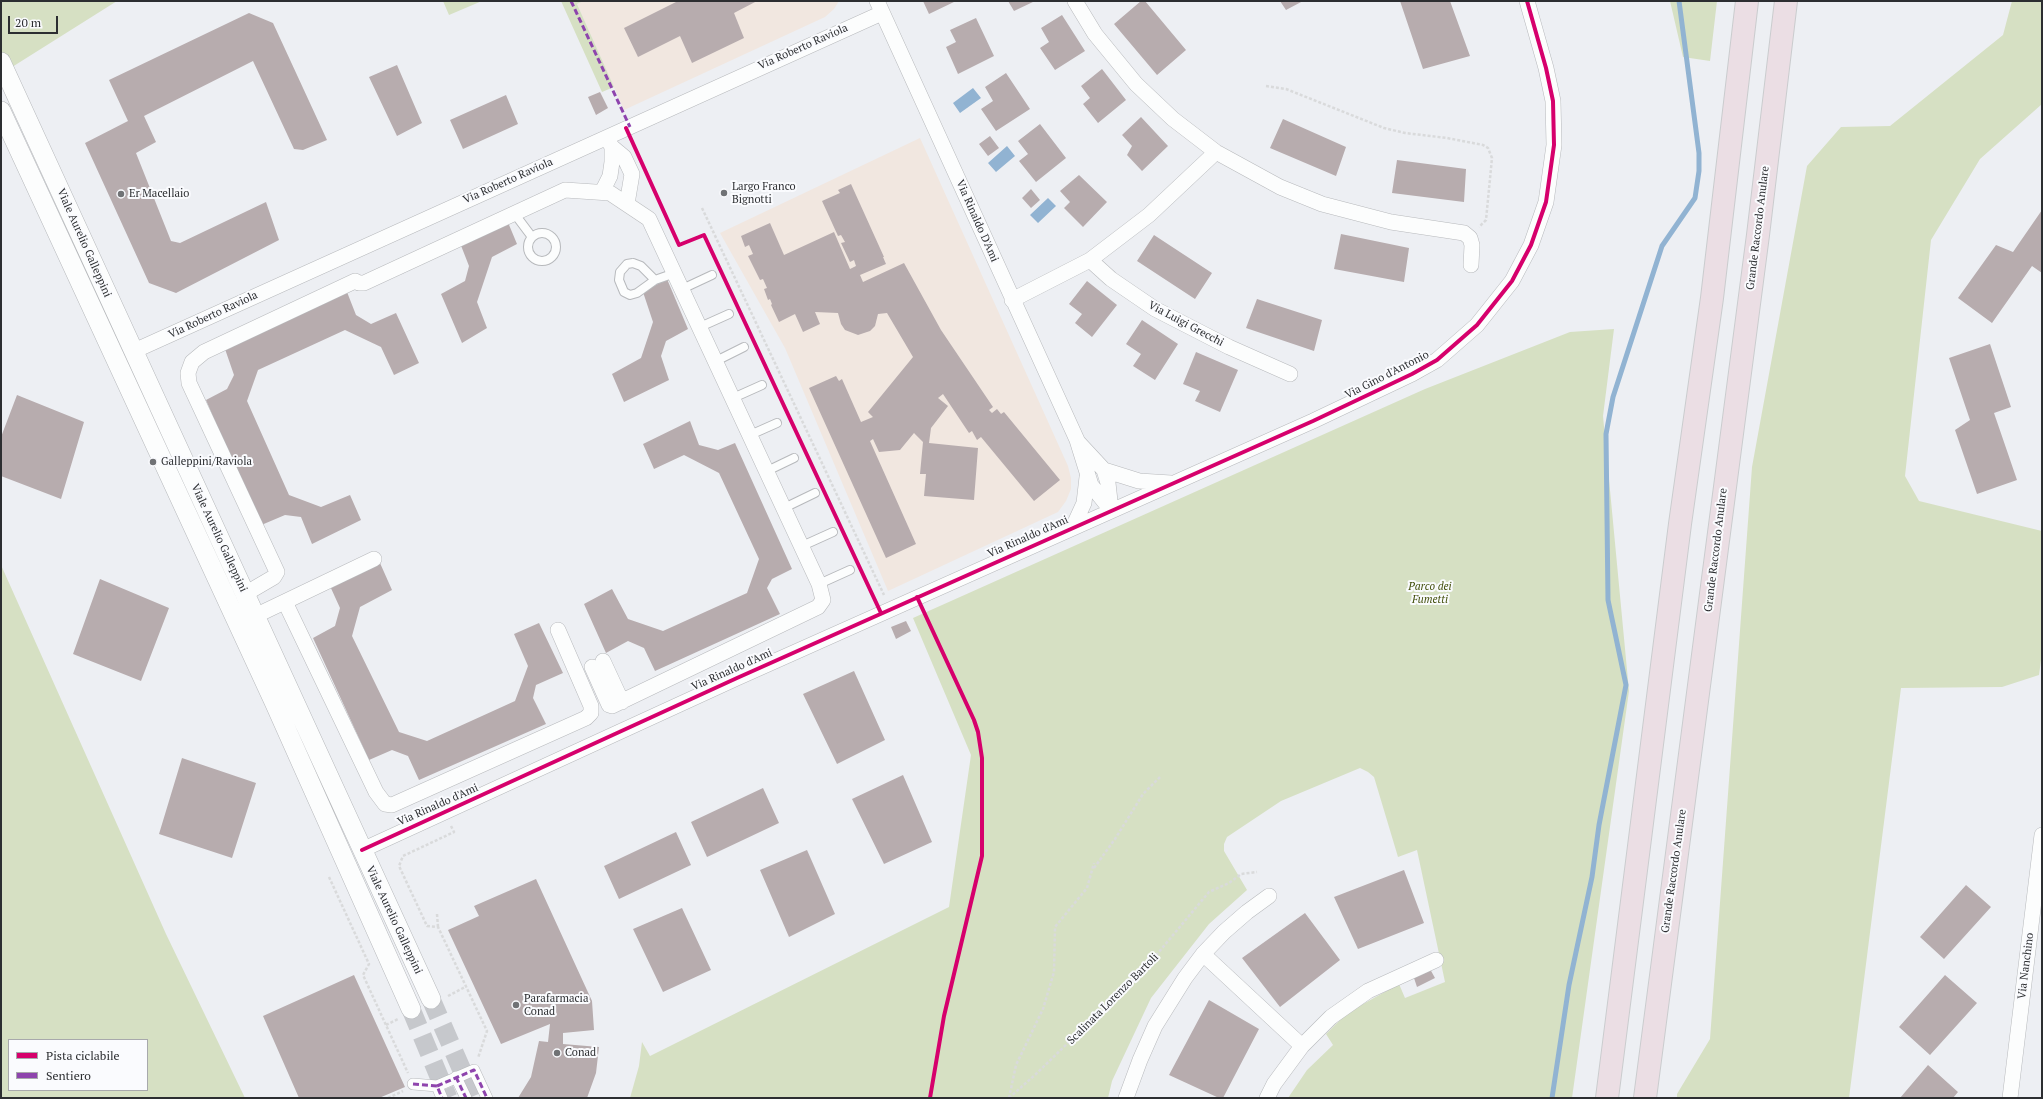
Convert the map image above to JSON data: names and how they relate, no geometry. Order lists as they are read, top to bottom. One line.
{"streets":{"highway":["Grande Raccordo Anulare"],"street":["Via Roberto Raviola","Via Rinaldo D'Ami","Viale Aurelio Galleppini","Via Luigi Grecchi","Via Gino d'Antonio","Via Rinaldo d'Ami","Via Nanchino"],"path":["Scalinata Lorenzo Bartoli"]},"crossings":[["Via Roberto Raviola","Via Rinaldo D'Ami"],["Via Roberto Raviola","Viale Aurelio Galleppini"],["Via Rinaldo D'Ami","Via Gino d'Antonio"],["Via Rinaldo D'Ami","Via Rinaldo d'Ami"],["Viale Aurelio Galleppini","Via Rinaldo d'Ami"],["Via Gino d'Antonio","Via Rinaldo d'Ami"]],"parks":["Parco dei Fumetti"],"places":["Largo Franco Bignotti","Er Macellaio","Galleppini/Raviola","Parafarmacia Conad","Conad"],"legend":["Pista ciclabile","Sentiero"],"scale_bar":"20 m"}
